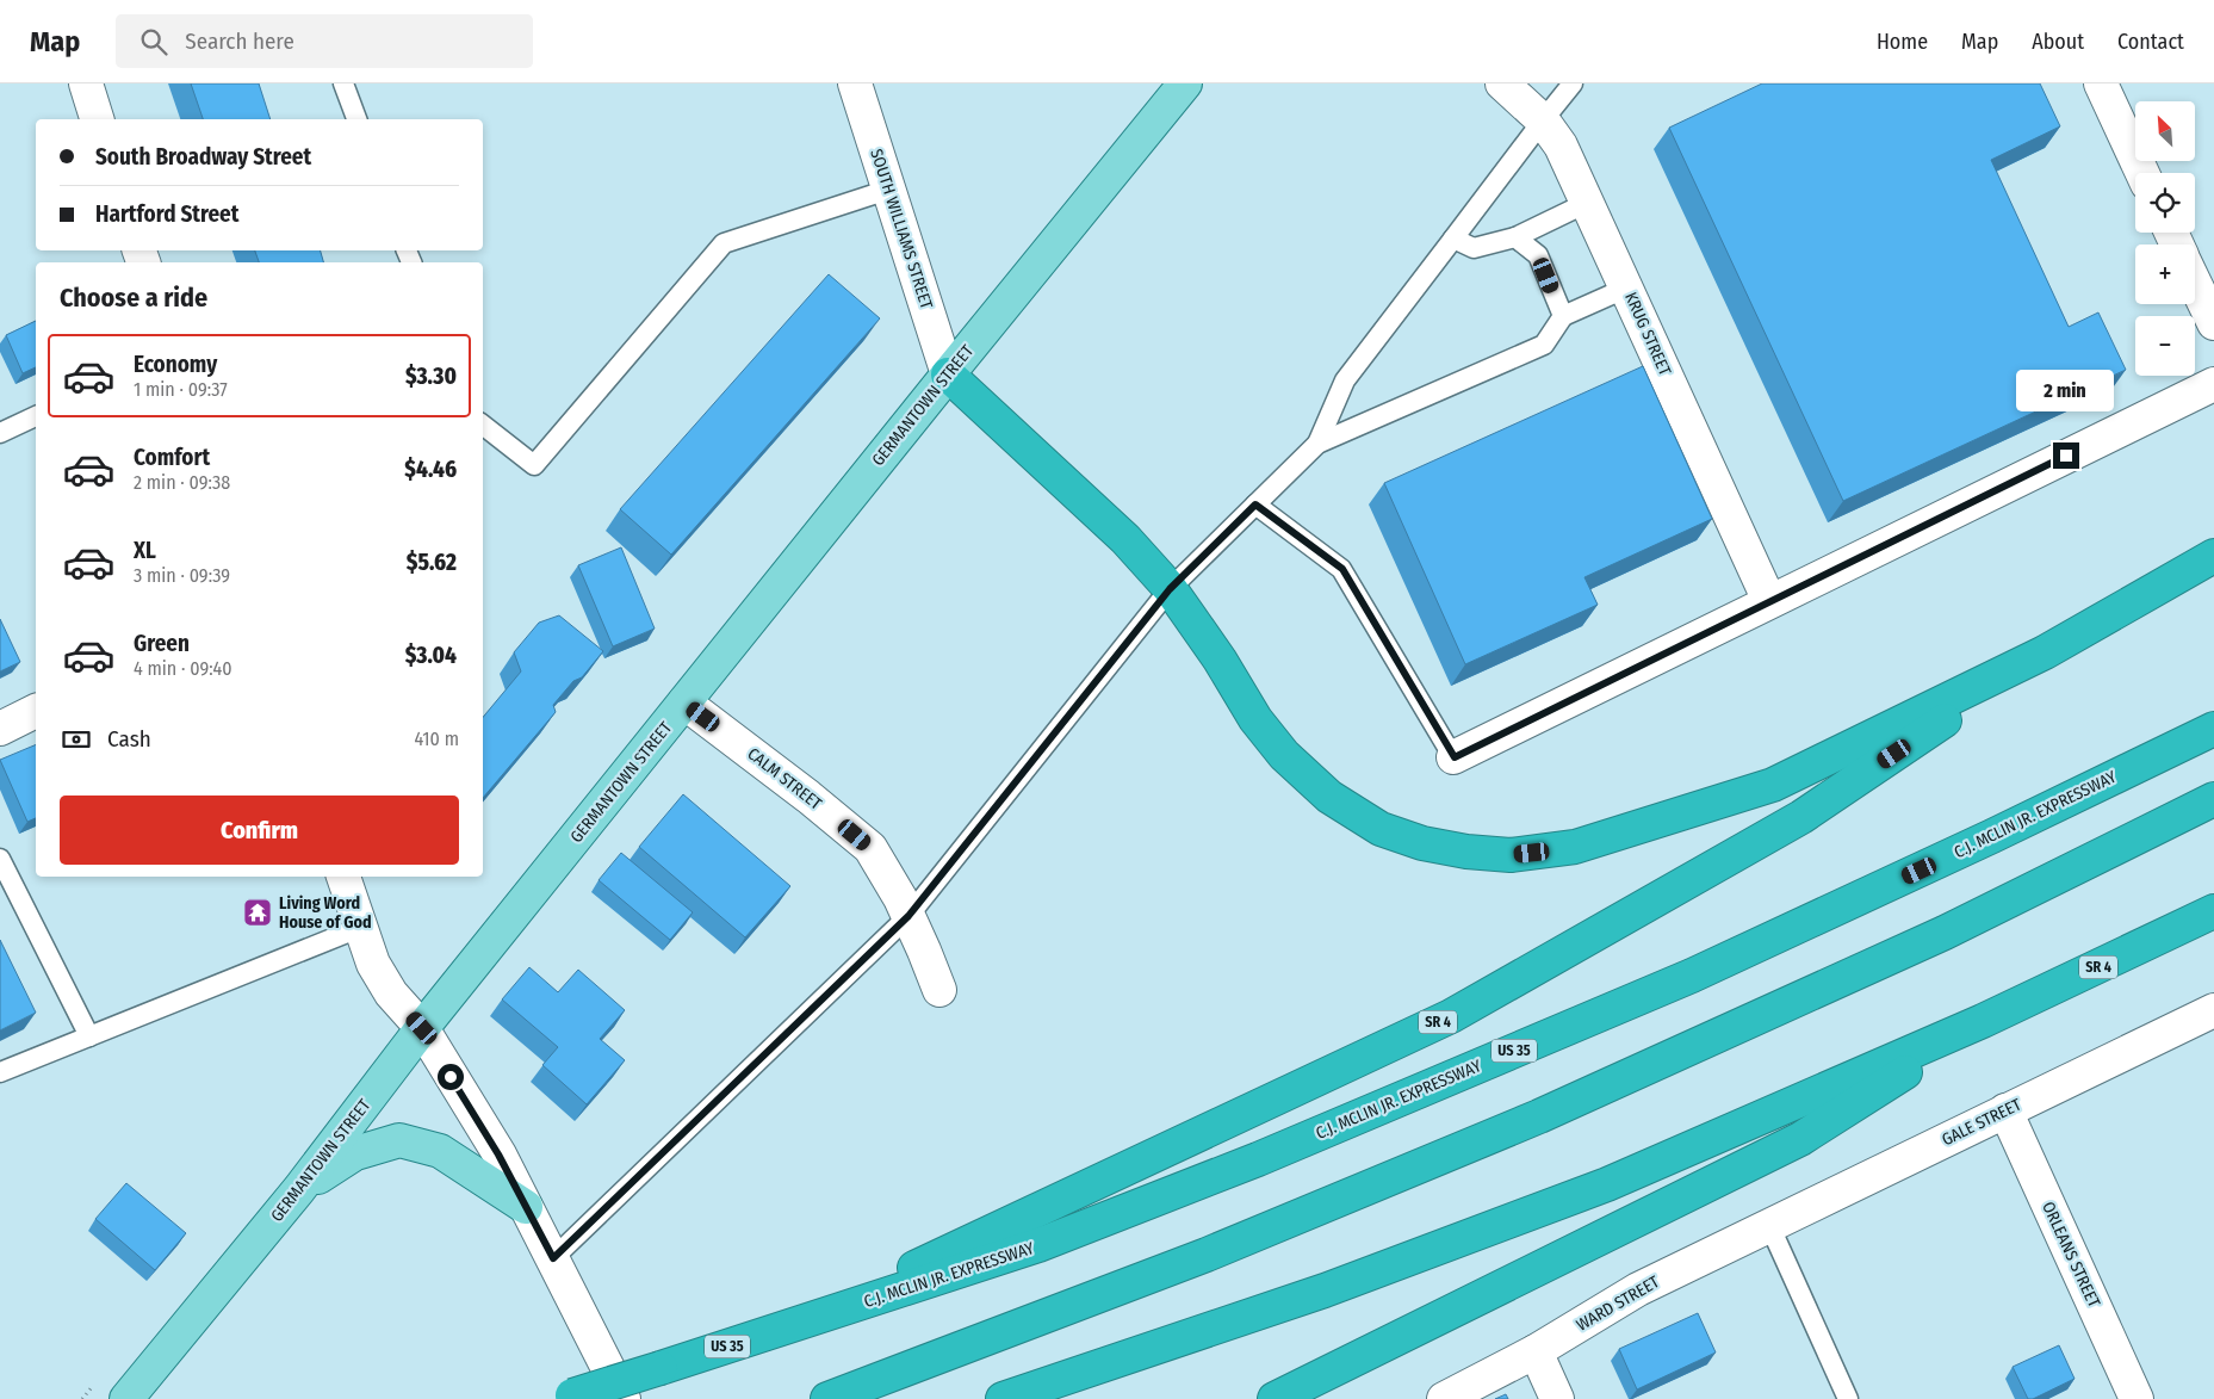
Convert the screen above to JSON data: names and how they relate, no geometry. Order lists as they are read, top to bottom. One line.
{"streets":{"highway":["C.J. MCLIN JR. EXPRESSWAY","SR 4","US 35"],"main road":["GERMANTOWN STREET"],"street":["SOUTH WILLIAMS STREET","KRUG STREET","CALM STREET","GALE STREET","ORLEANS STREET","WARD STREET"]},"crossings":[["SOUTH WILLIAMS STREET","GERMANTOWN STREET"],["GERMANTOWN STREET","CALM STREET"],["C.J. MCLIN JR. EXPRESSWAY","SR 4"],["C.J. MCLIN JR. EXPRESSWAY","US 35"],["SR 4","US 35"],["GALE STREET","ORLEANS STREET"],["GALE STREET","WARD STREET"]],"places":{"temple":["Living Word House of God"]},"north":"top left","page":{"header":"Map","search":"Search here","nav":["Home","Map","About","Contact"],"map_buttons":["+","−"],"banner":["South Broadway Street","Hartford Street"],"heading":"Choose a ride","list":[{"name":"Economy","note":"1 min · 09:37","value":"$3.30"},{"name":"Comfort","note":"2 min · 09:38","value":"$4.46"},{"name":"XL","note":"3 min · 09:39","value":"$5.62"},{"name":"Green","note":"4 min · 09:40","value":"$3.04"}],"bubble":"2 min","pay":["Cash","410 m"],"buttons":"Confirm"}}
